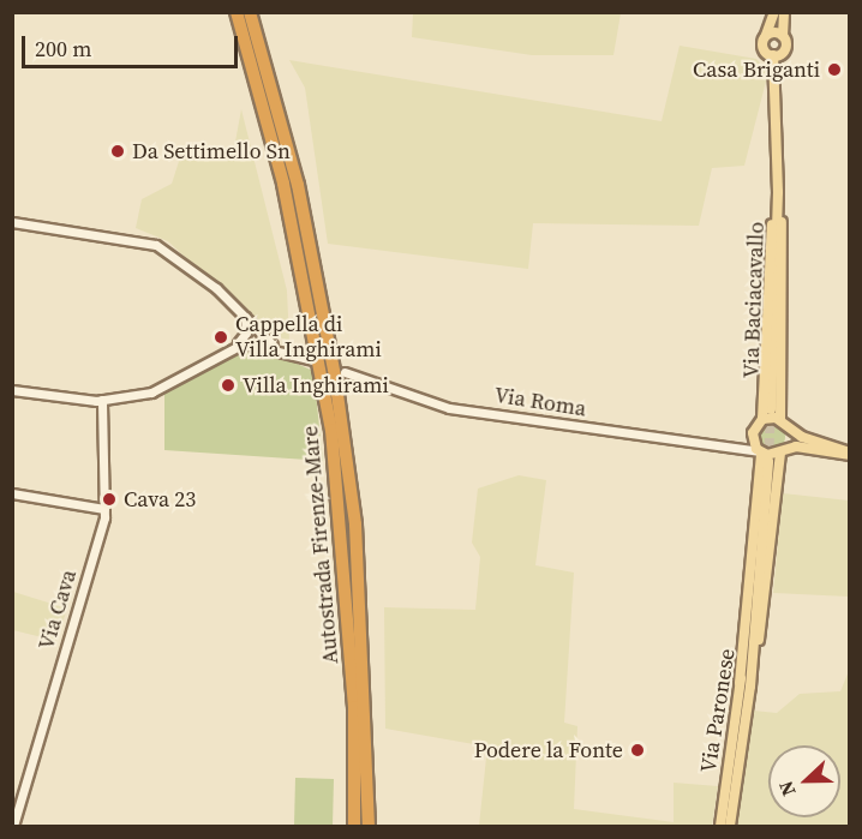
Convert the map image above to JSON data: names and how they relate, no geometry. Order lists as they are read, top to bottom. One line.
{"streets":{"highway":["Autostrada Firenze-Mare"],"main road":["Via Baciacavallo","Via Roma","Via Paronese"],"street":["Via Cava"]},"crossings":[["Via Roma","Via Paronese"]],"places":["Casa Briganti","Da Settimello Sn","Cappella di Villa Inghirami","Villa Inghirami","Cava 23","Podere la Fonte"],"scale_bar":"200 m","north":"left"}
